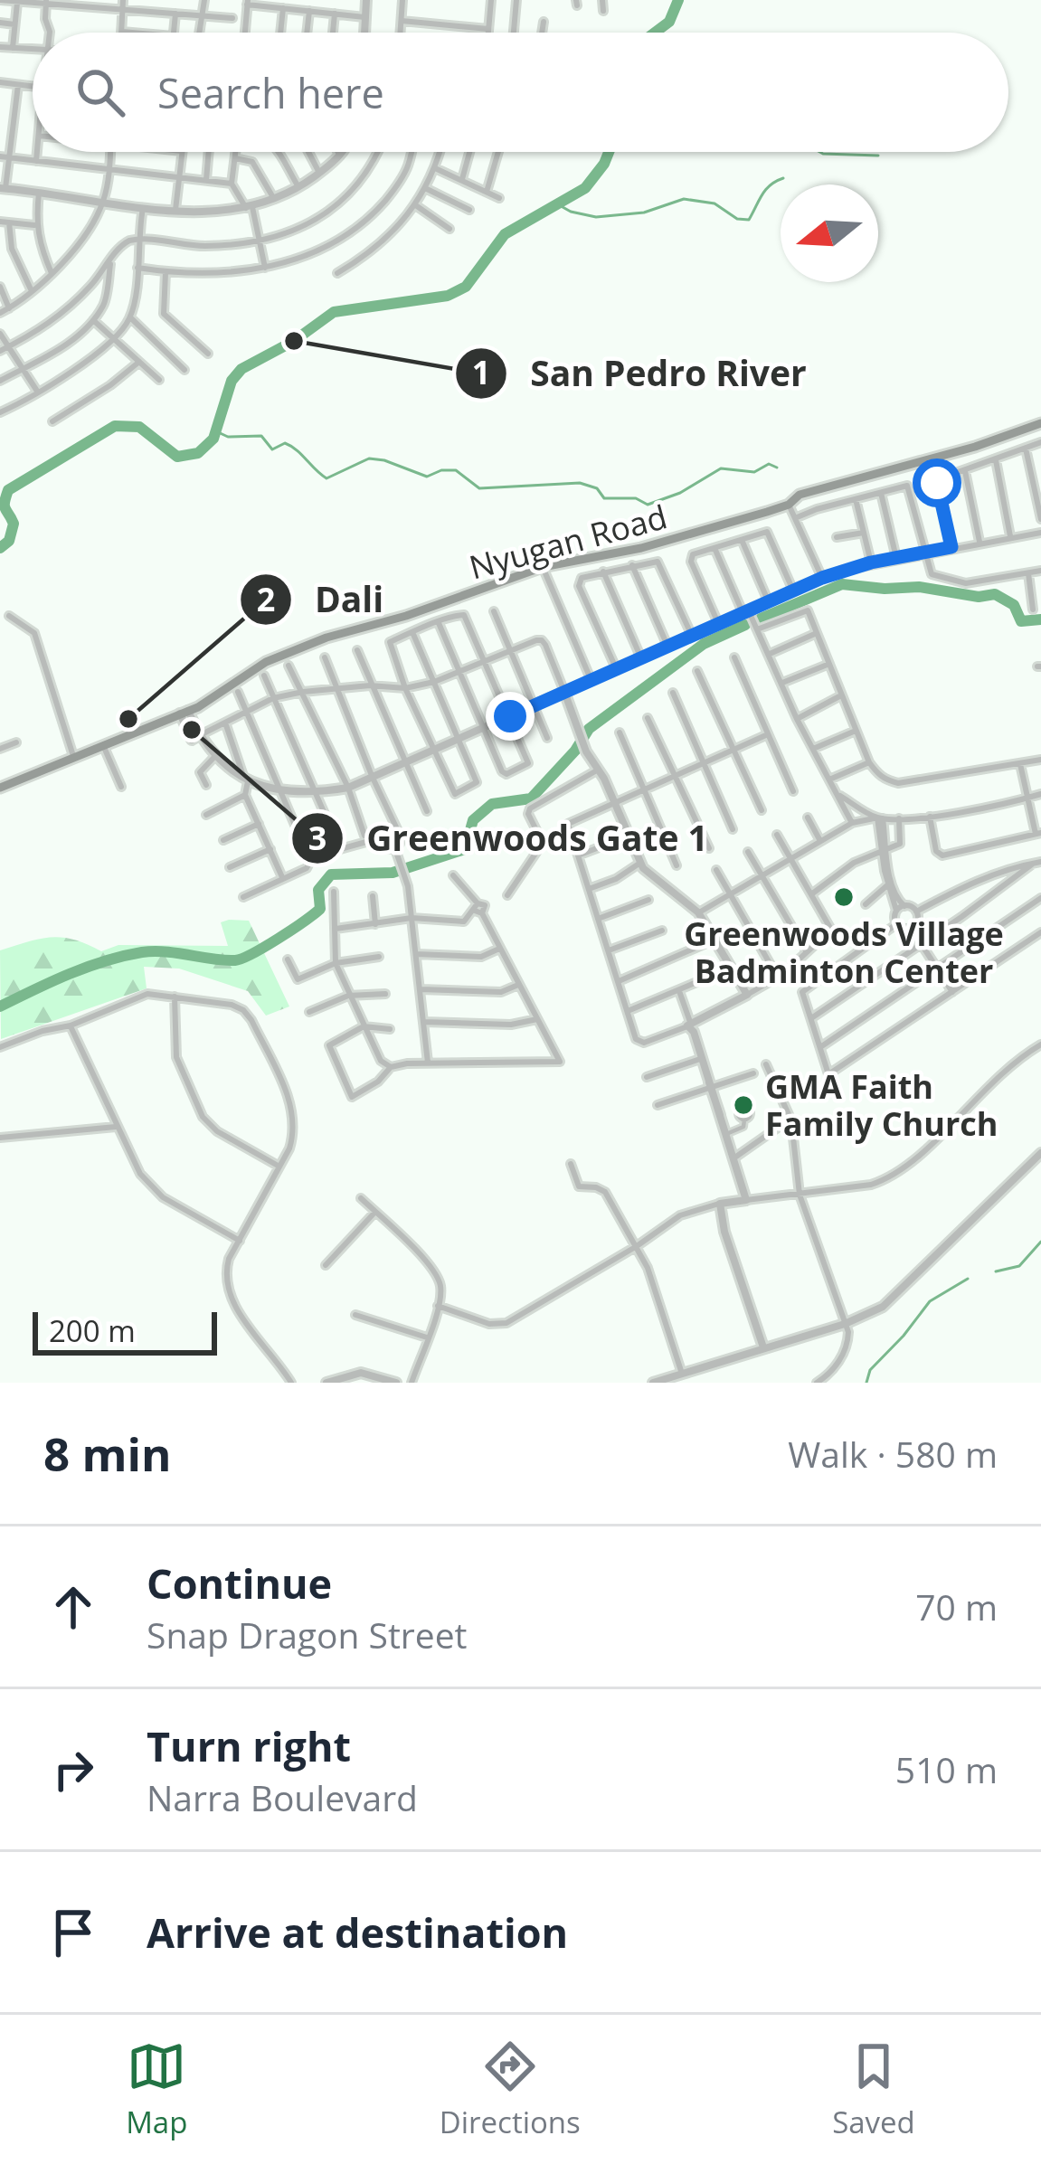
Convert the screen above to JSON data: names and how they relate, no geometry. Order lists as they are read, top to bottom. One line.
{"streets":{"main road":["Nyugan Road"]},"places":["San Pedro River","Dali","Greenwoods Gate 1","Greenwoods Village Badminton Center","GMA Faith Family Church"],"scale_bar":"200 m","north":"left","page":{"search":"Search here","scale":"200 m","heading":["8 min","Walk · 580 m"],"list":[["Continue","Snap Dragon Street","70 m"],["Turn right","Narra Boulevard","510 m"],"Arrive at destination"],"nav":["Map","Directions","Saved"]}}
